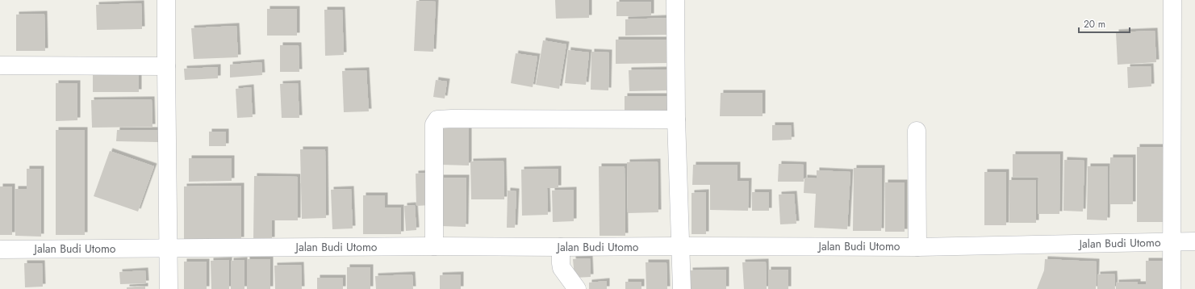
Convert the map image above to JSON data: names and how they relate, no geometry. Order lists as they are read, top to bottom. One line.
{"streets":{"street":["Jalan Budi Utomo"]},"scale_bar":"20 m"}
